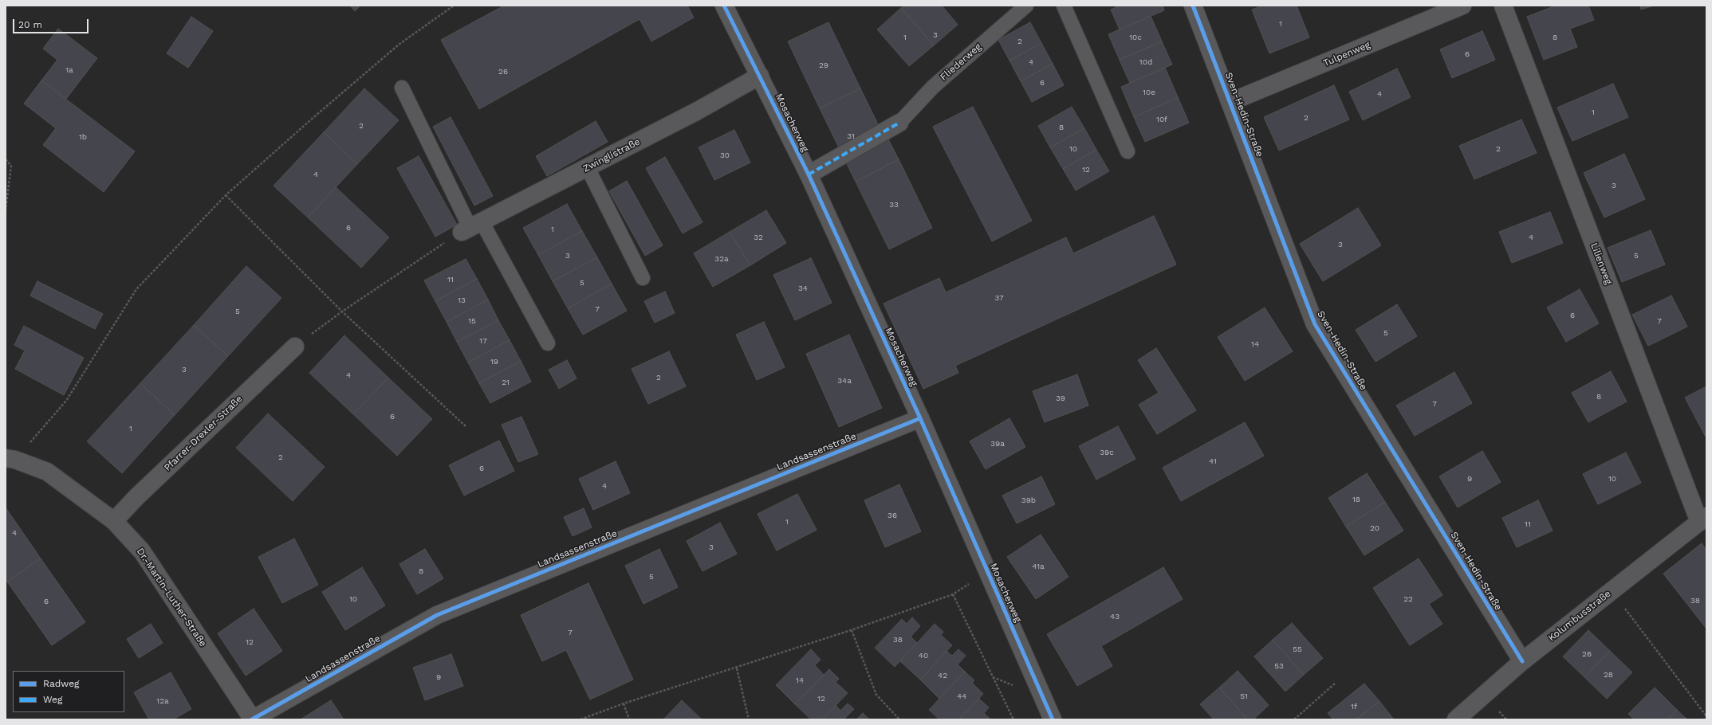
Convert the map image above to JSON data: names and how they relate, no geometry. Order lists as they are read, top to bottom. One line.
{"streets":{"street":["Tulpenweg","Sven-Hedin-Straße","Mosacherweg","Zwinglistraße","Lilienweg","Pfarrer-Drexler-Straße","Landsassenstraße","Dr.-Martin-Luther-Straße","Kolumbusstraße"],"lane":["Fliederweg"]},"crossings":[["Tulpenweg","Sven-Hedin-Straße"],["Sven-Hedin-Straße","Kolumbusstraße"],["Mosacherweg","Zwinglistraße"],["Mosacherweg","Landsassenstraße"],["Lilienweg","Kolumbusstraße"],["Pfarrer-Drexler-Straße","Dr.-Martin-Luther-Straße"],["Landsassenstraße","Dr.-Martin-Luther-Straße"]],"house_numbers":["1","3","1","10c","8","2","6","4","10d","29","1a","26","6","10e","4","1","2","10f","2","8","31","1b","10","2","30","12","4","3","33","6","1","32","4","3","3","5","32a","11","5","34","37","13","7","5","6","15","7","5","17","14","19","3","4","2","34a","21","8","39","7","6","1","39a","39c","2","41","6","9","10","4","18","39b","36","1","11","20","4","3","41a","8","5","10","22","38","6","43","7","38","12","55","26","40","53","28","42","9","14","44","51","12","12a","1f"],"legend":["Radweg","Weg"],"scale_bar":"20 m"}
